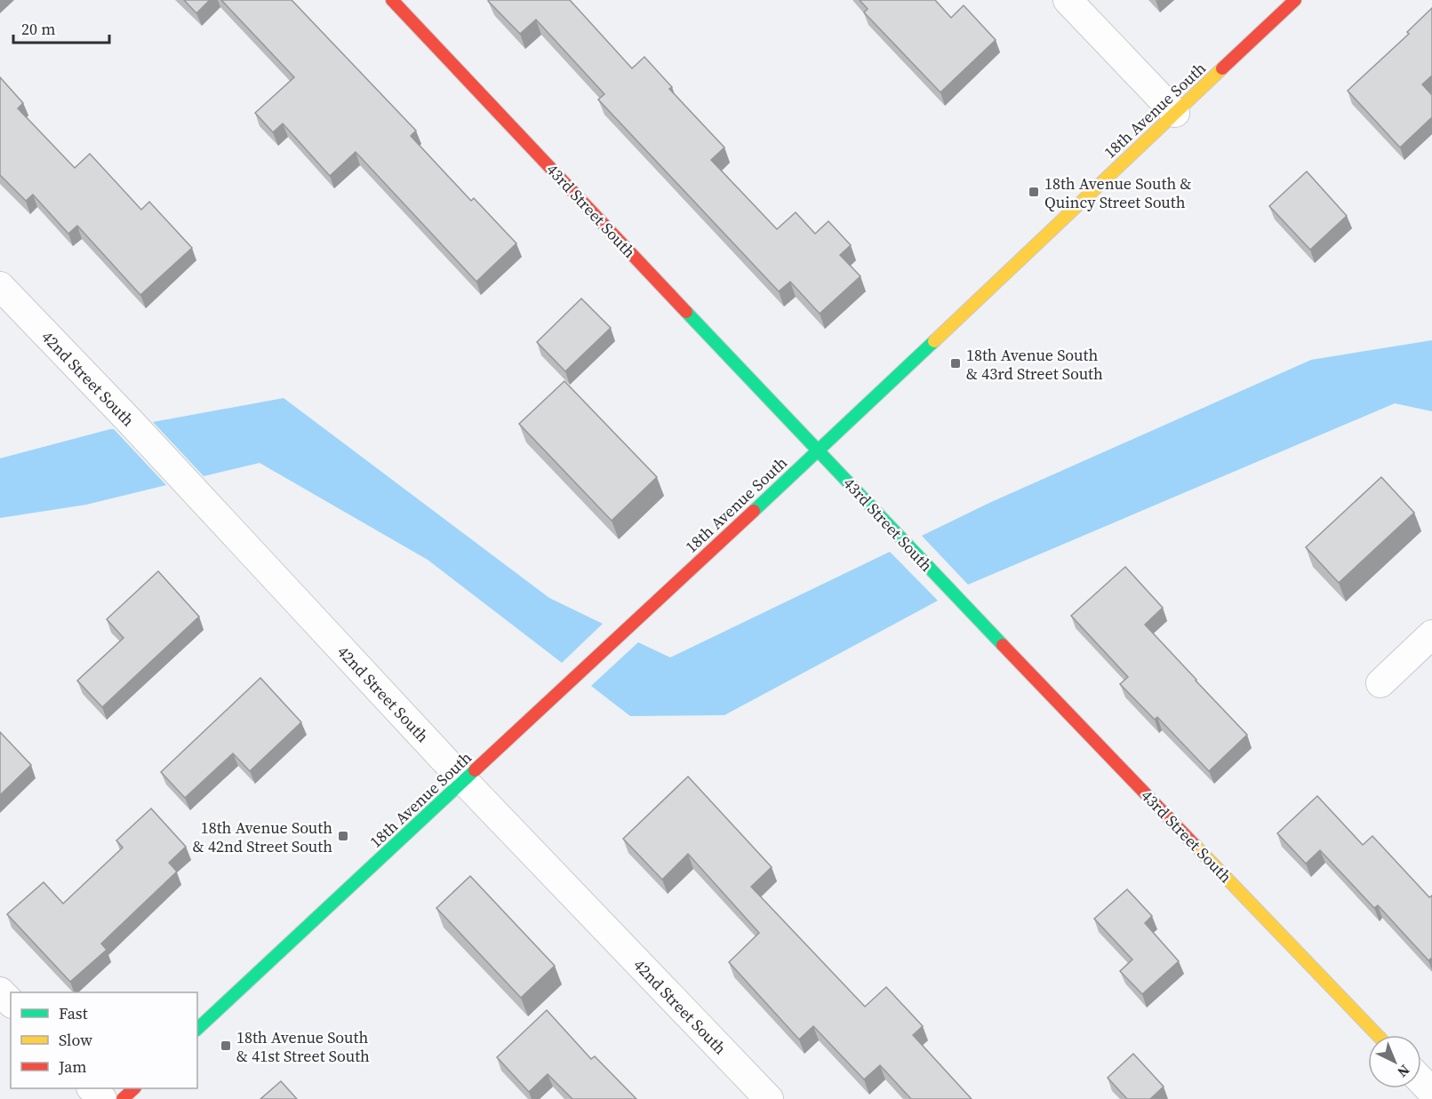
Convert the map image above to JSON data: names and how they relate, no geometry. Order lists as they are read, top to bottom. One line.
{"streets":{"street":["18th Avenue South","43rd Street South","42nd Street South"]},"crossings":[["18th Avenue South","43rd Street South"],["18th Avenue South","42nd Street South"]],"places":{"transit":["18th Avenue South & Quincy Street South","18th Avenue South & 43rd Street South","18th Avenue South & 42nd Street South","18th Avenue South & 41st Street South"]},"legend":["Fast","Slow","Jam"],"scale_bar":"20 m","north":"bottom right"}
